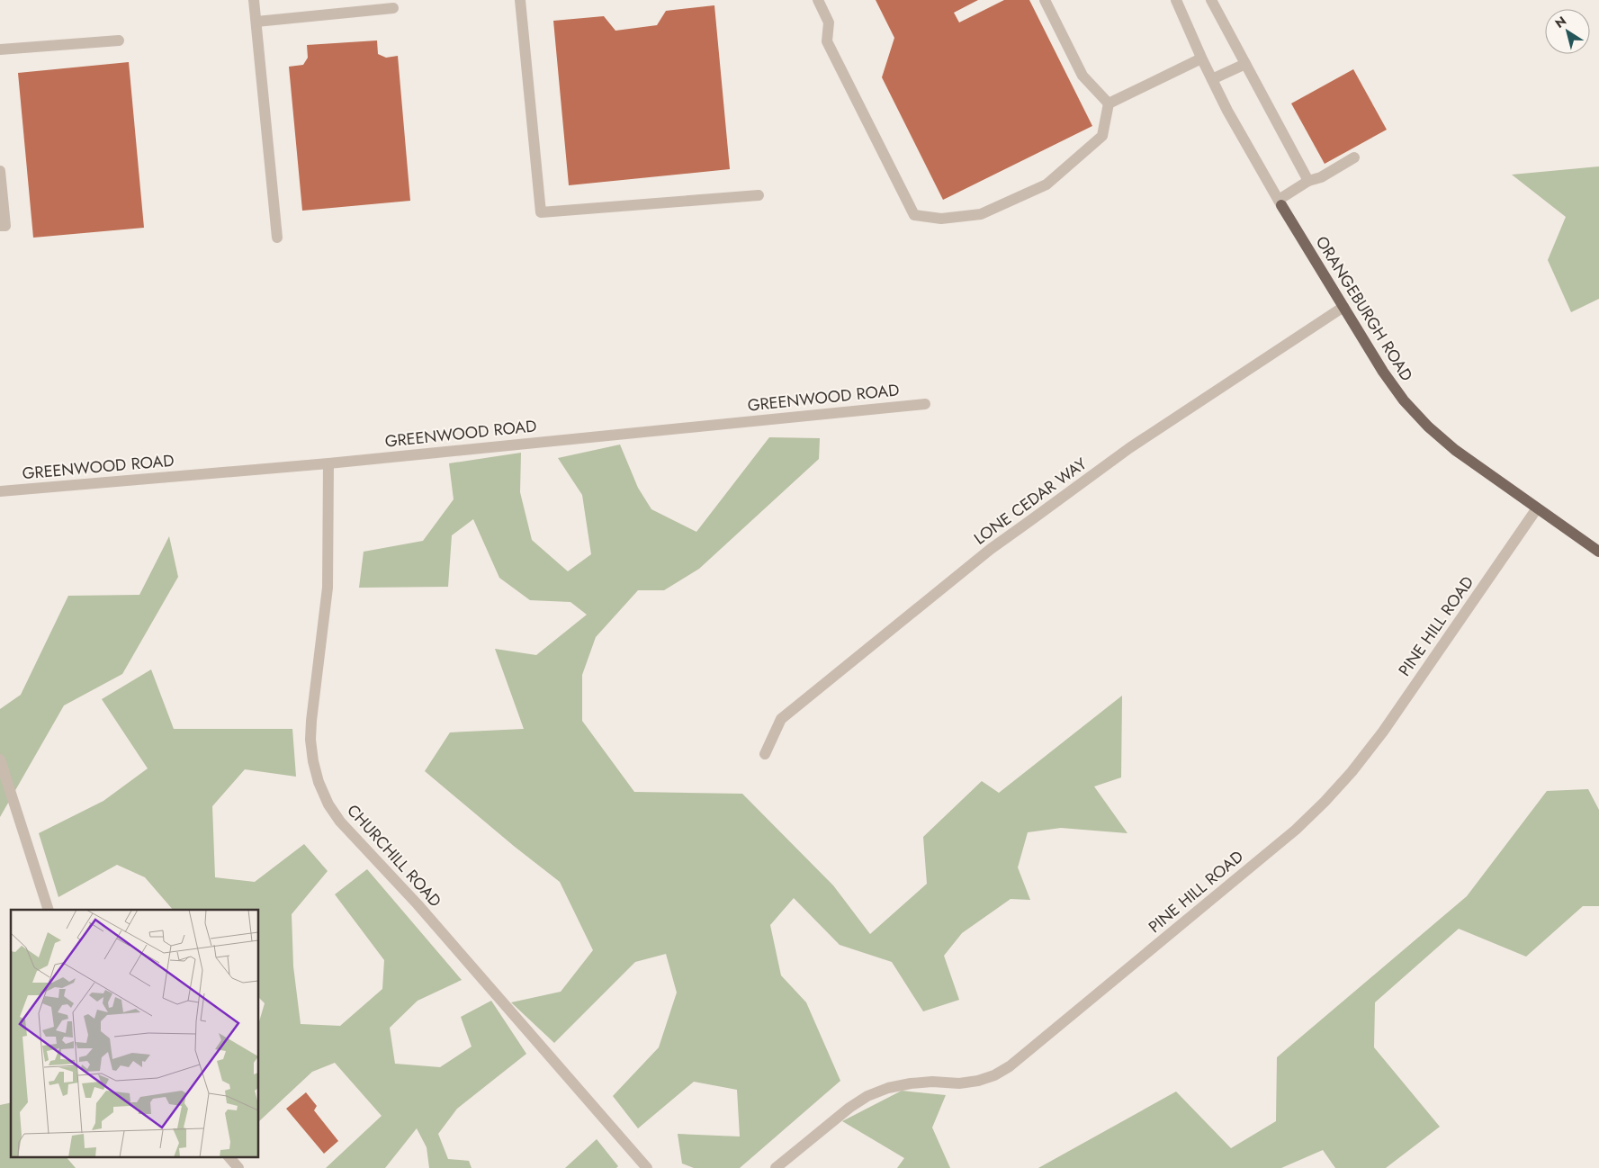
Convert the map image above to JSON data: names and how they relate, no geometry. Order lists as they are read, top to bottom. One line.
{"streets":{"main road":["ORANGEBURGH ROAD"],"street":["GREENWOOD ROAD","LONE CEDAR WAY","PINE HILL ROAD","CHURCHILL ROAD"]},"crossings":[["ORANGEBURGH ROAD","LONE CEDAR WAY"],["ORANGEBURGH ROAD","PINE HILL ROAD"],["GREENWOOD ROAD","CHURCHILL ROAD"]],"north":"top left"}
